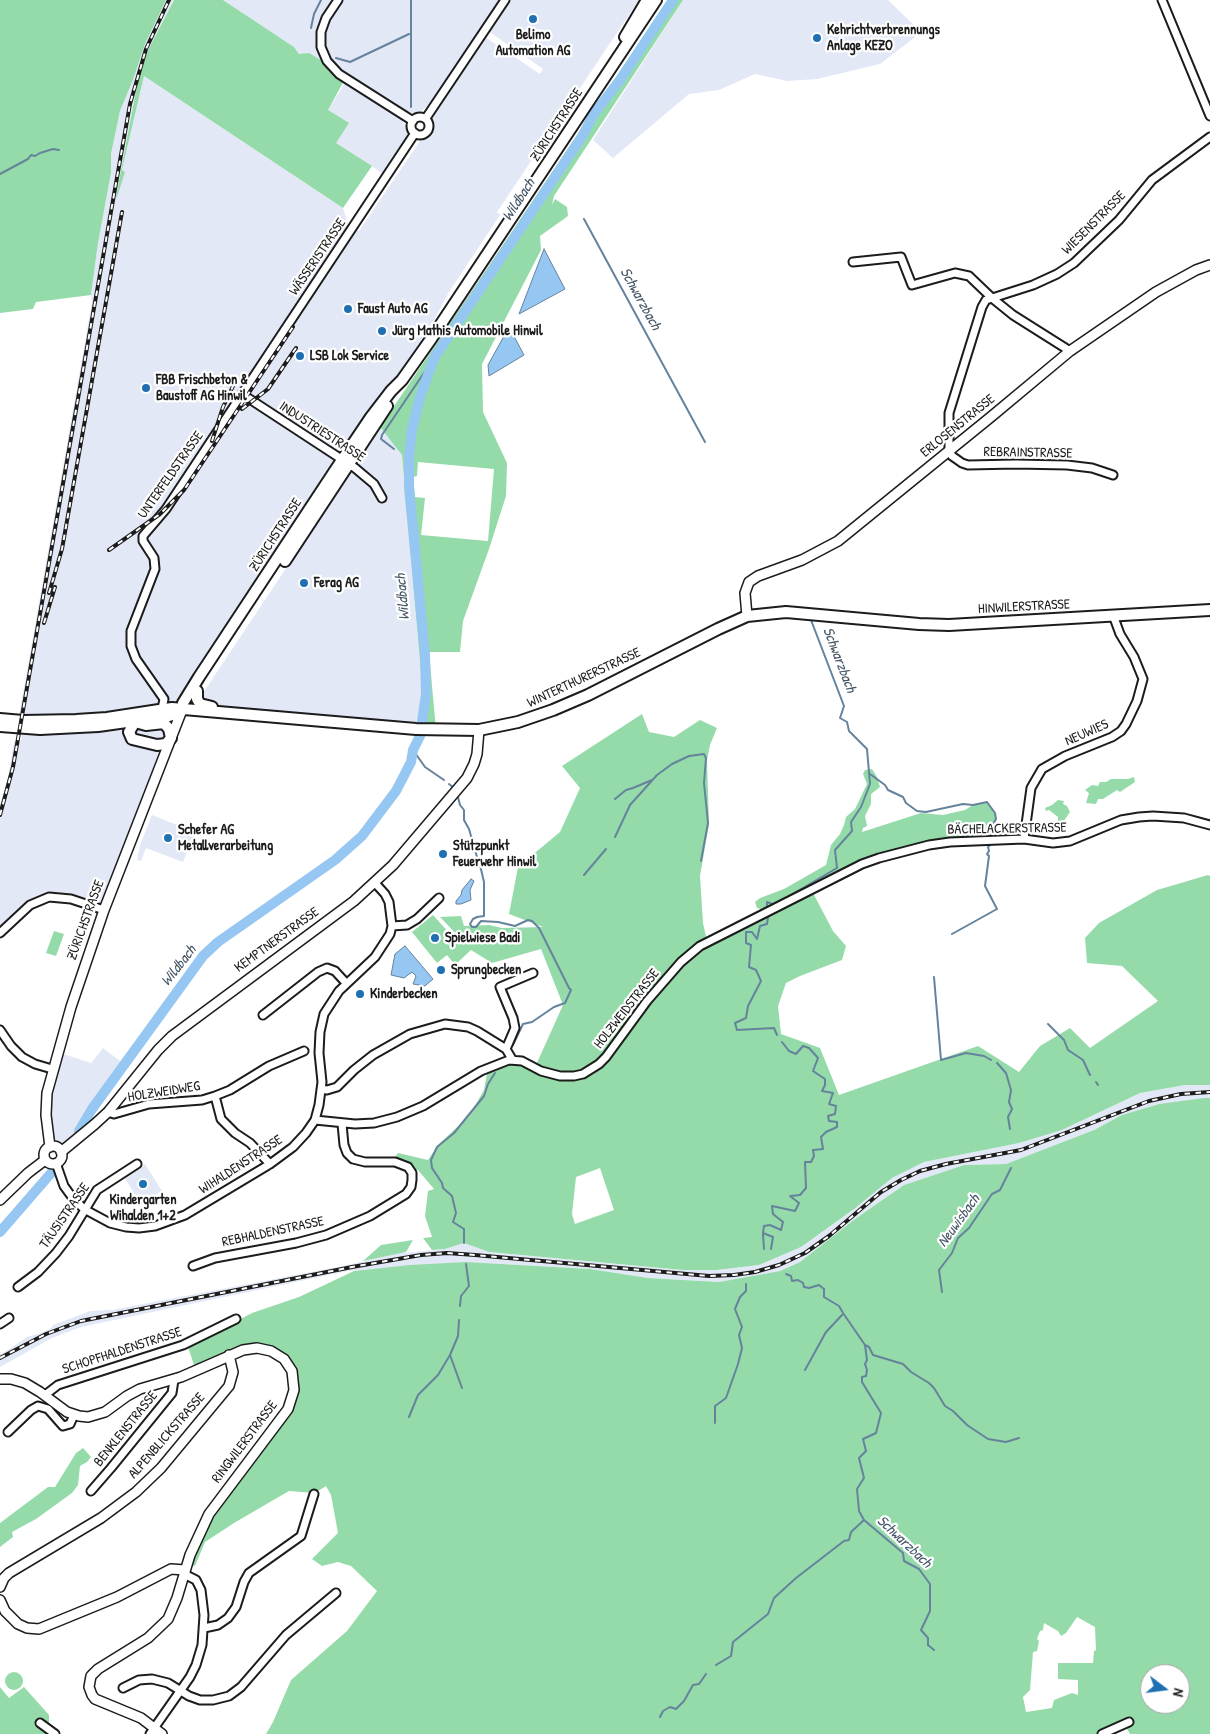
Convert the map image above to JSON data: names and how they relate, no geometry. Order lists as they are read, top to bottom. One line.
{"streets":{"main road":["ZÜRICHSTRASSE","HINWILERSTRASSE","WINTERTHURERSTRASSE"],"street":["WIESENSTRASSE","WÄSSERISTRASSE","ERLOSENSTRASSE","INDUSTRIESTRASSE","REBRAINSTRASSE","UNTERFELDSTRASSE","NEUWIES","BÄCHELACKERSTRASSE","KEMPTNERSTRASSE","HOLZWEIDSTRASSE","HOLZWEIDWEG","WIHALDENSTRASSE","TÄUSISTRASSE","REBHALDENSTRASSE","SCHOPFHALDENSTRASSE","BENKLENSTRASSE","ALPENBLICKSTRASSE","RINGWILERSTRASSE"]},"crossings":[["ZÜRICHSTRASSE","INDUSTRIESTRASSE"],["ZÜRICHSTRASSE","WINTERTHURERSTRASSE"],["ZÜRICHSTRASSE","KEMPTNERSTRASSE"],["ZÜRICHSTRASSE","WIHALDENSTRASSE"],["WÄSSERISTRASSE","INDUSTRIESTRASSE"],["WÄSSERISTRASSE","UNTERFELDSTRASSE"],["ERLOSENSTRASSE","REBRAINSTRASSE"],["ERLOSENSTRASSE","WINTERTHURERSTRASSE"],["INDUSTRIESTRASSE","UNTERFELDSTRASSE"],["UNTERFELDSTRASSE","WINTERTHURERSTRASSE"],["HINWILERSTRASSE","WINTERTHURERSTRASSE"],["HINWILERSTRASSE","NEUWIES"],["WINTERTHURERSTRASSE","KEMPTNERSTRASSE"],["NEUWIES","BÄCHELACKERSTRASSE"],["BÄCHELACKERSTRASSE","HOLZWEIDSTRASSE"],["KEMPTNERSTRASSE","HOLZWEIDWEG"],["KEMPTNERSTRASSE","WIHALDENSTRASSE"],["WIHALDENSTRASSE","TÄUSISTRASSE"],["BENKLENSTRASSE","RINGWILERSTRASSE"],["ALPENBLICKSTRASSE","RINGWILERSTRASSE"]],"water":["Wildbach","Schwarzbach","Neuwisbach"],"places":["Belimo Automation AG","Kehrichtverbrennungs Anlage KEZO","Faust Auto AG","Jürg Mathis Automobile Hinwil","LSB Lok Service","FBB Frischbeton & Baustoff AG Hinwil","Ferag AG","Schefer AG Metallverarbeitung","Stützpunkt Feuerwehr Hinwil","Spielwiese Badi","Sprungbecken","Kinderbecken","Kindergarten Wihalden 1+2"],"north":"right"}
